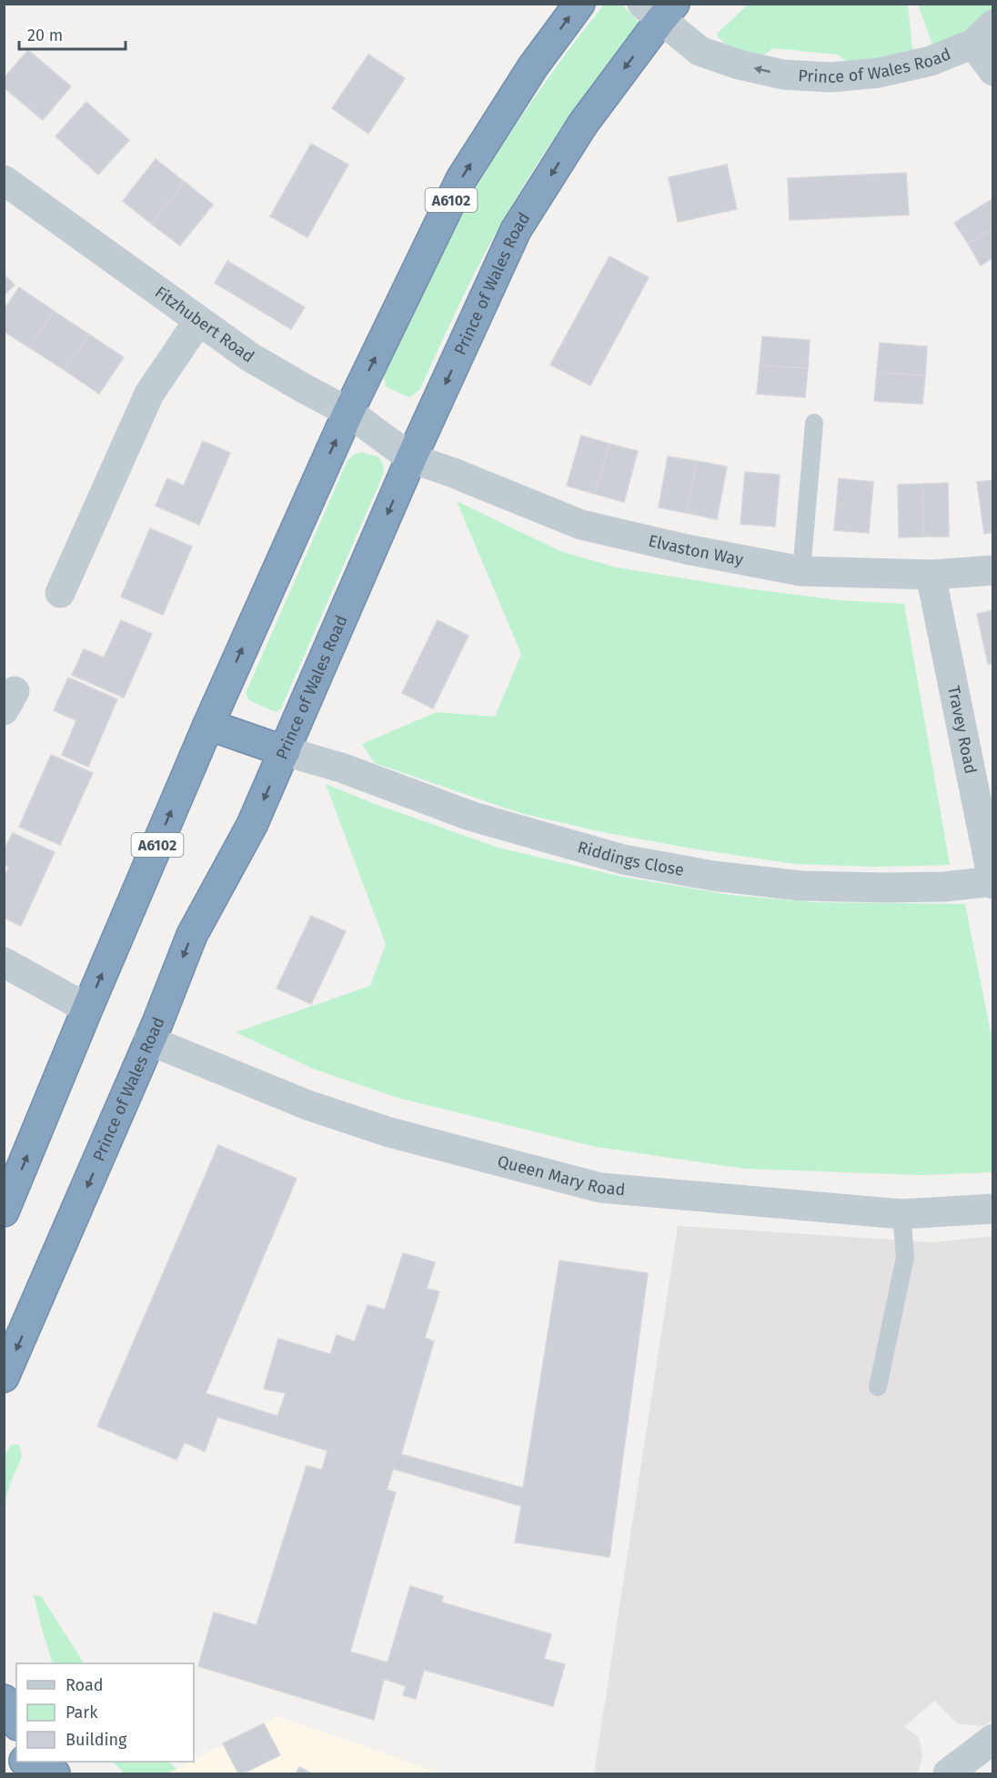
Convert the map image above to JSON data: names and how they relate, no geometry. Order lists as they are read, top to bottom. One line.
{"streets":{"highway":["Prince of Wales Road","A6102"],"street":["Fitzhubert Road","Elvaston Way","Travey Road","Riddings Close","Queen Mary Road"]},"crossings":[["Prince of Wales Road","Fitzhubert Road"],["Prince of Wales Road","Elvaston Way"],["Prince of Wales Road","Riddings Close"],["Prince of Wales Road","Queen Mary Road"],["A6102","Fitzhubert Road"],["Fitzhubert Road","Elvaston Way"],["Elvaston Way","Travey Road"],["Travey Road","Riddings Close"]],"one_way":["Prince of Wales Road"],"legend":["Road","Park","Building"],"scale_bar":"20 m"}
